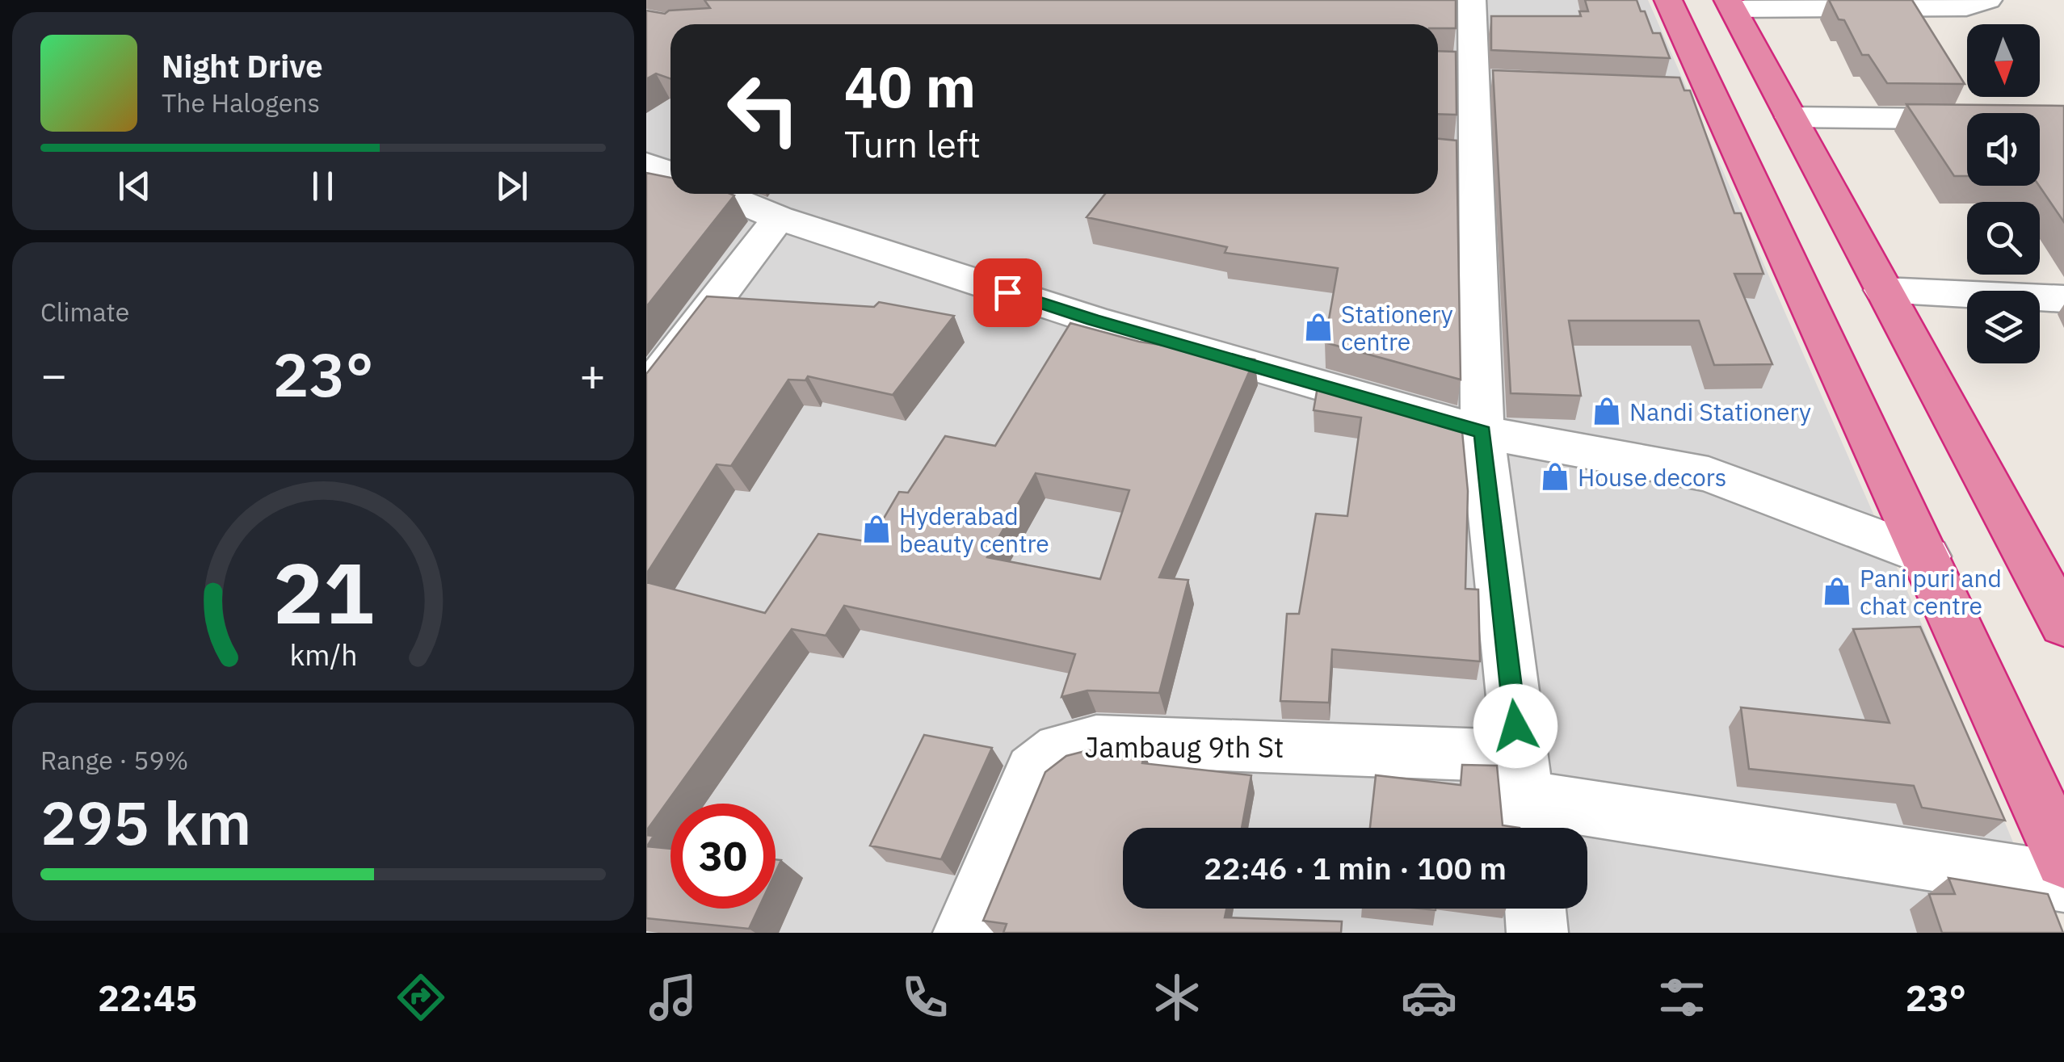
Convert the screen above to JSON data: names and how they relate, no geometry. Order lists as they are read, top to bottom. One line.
{"streets":{"street":["Jambaug 9th St"]},"places":{"shop":["Stationery centre","Nandi Stationery","House decors","Hyderabad beauty centre","Pani puri and chat centre"]},"north":"bottom","page":{"turn":["40 m","Turn left"],"song":["Night Drive","The Halogens"],"tile":["Climate",["Range · 59%","295 km"]],"heat":["−","23°","+"],"limit":"30","trip":"22:46 · 1 min · 100 m","tabs":["22:45","23°"],"gauge":["21","km/h"]}}
